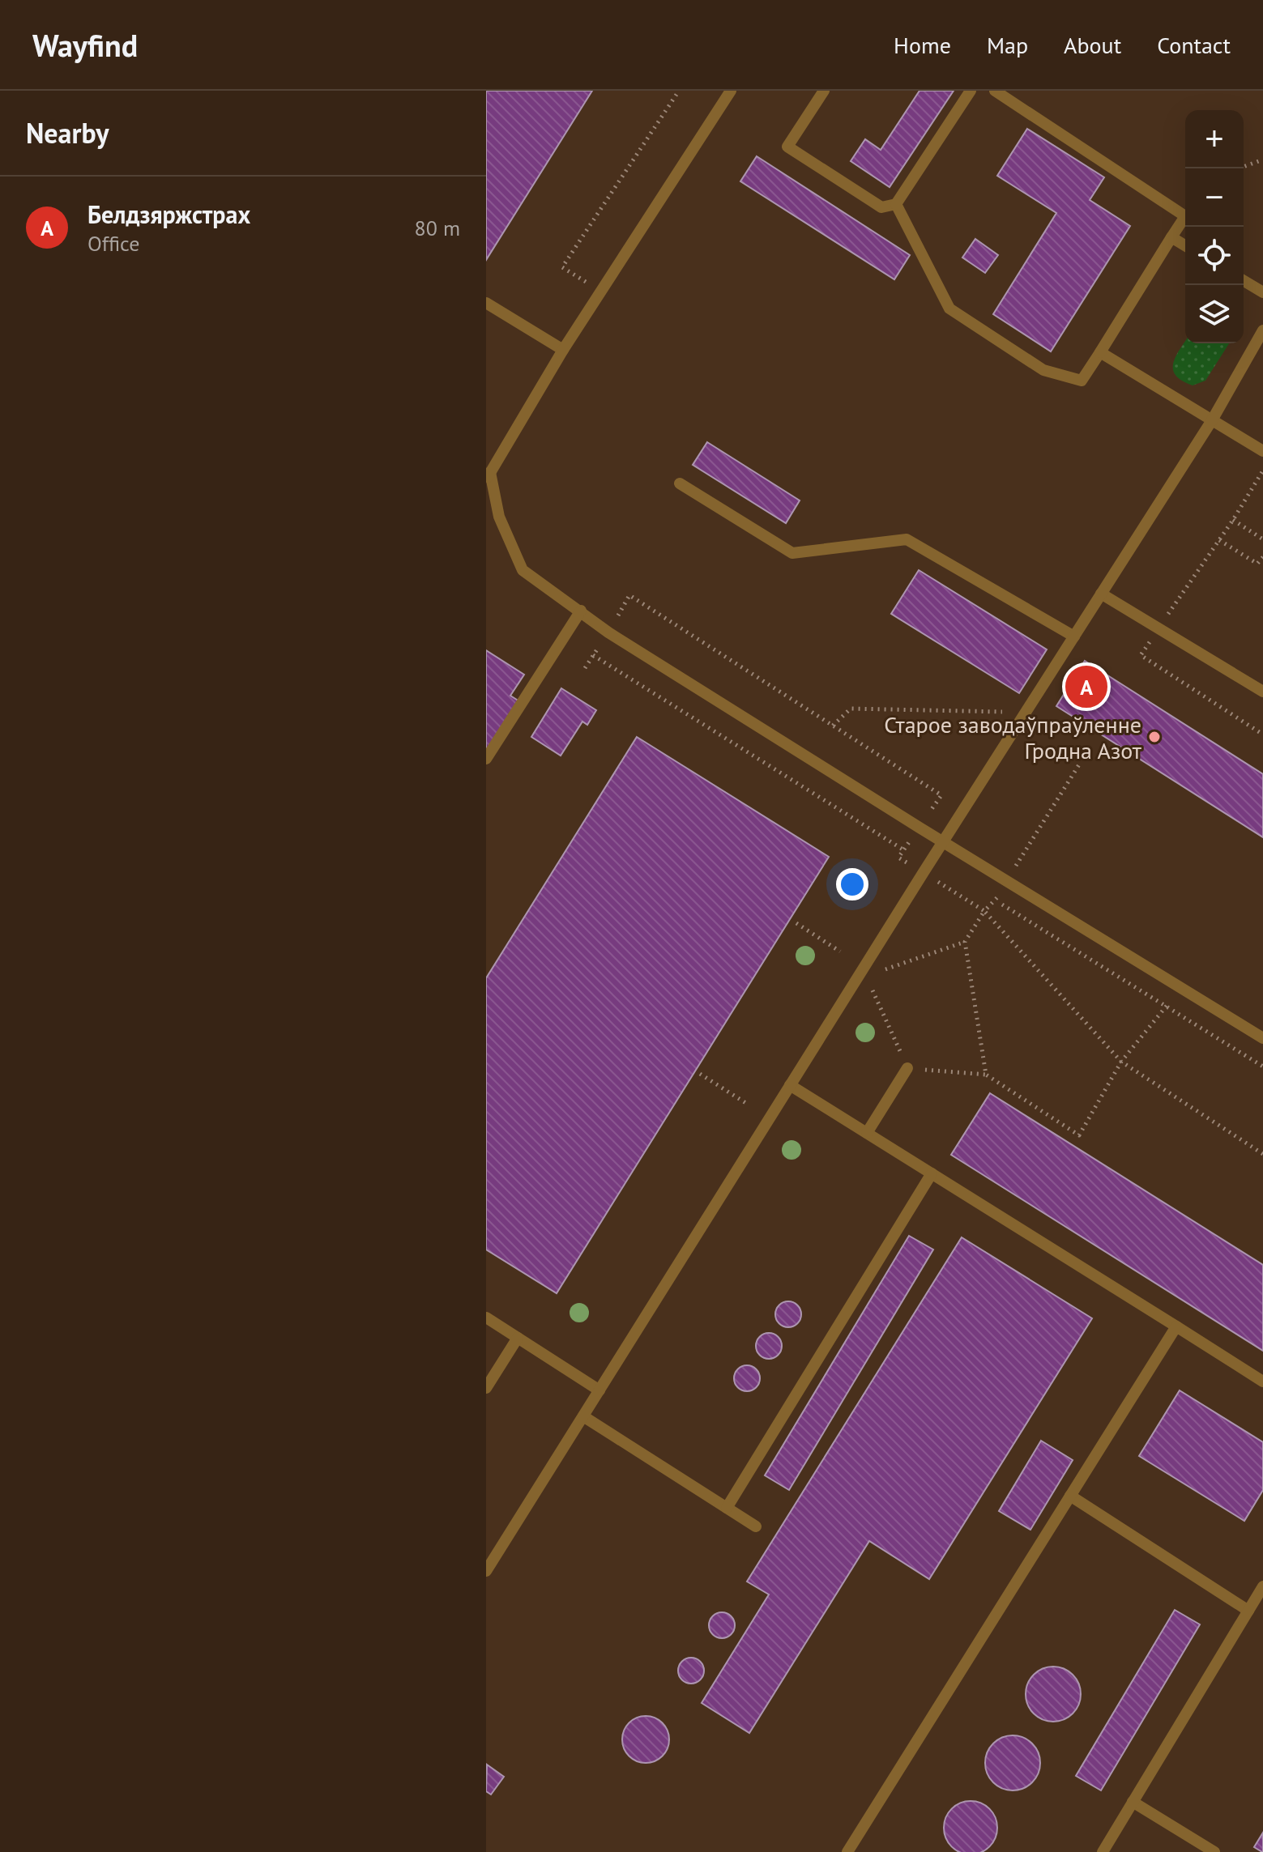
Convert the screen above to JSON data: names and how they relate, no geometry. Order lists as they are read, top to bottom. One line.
{"places":["Старое заводаўпраўленне Гродна Азот"],"page":{"header":"Wayfind","nav":["Home","Map","About","Contact"],"heading":"Nearby","map_buttons":["+","−"],"list":[{"mark":"A","name":"Белдзяржстрах","note":"Office","value":"80 m"}],"pins":"A"}}
